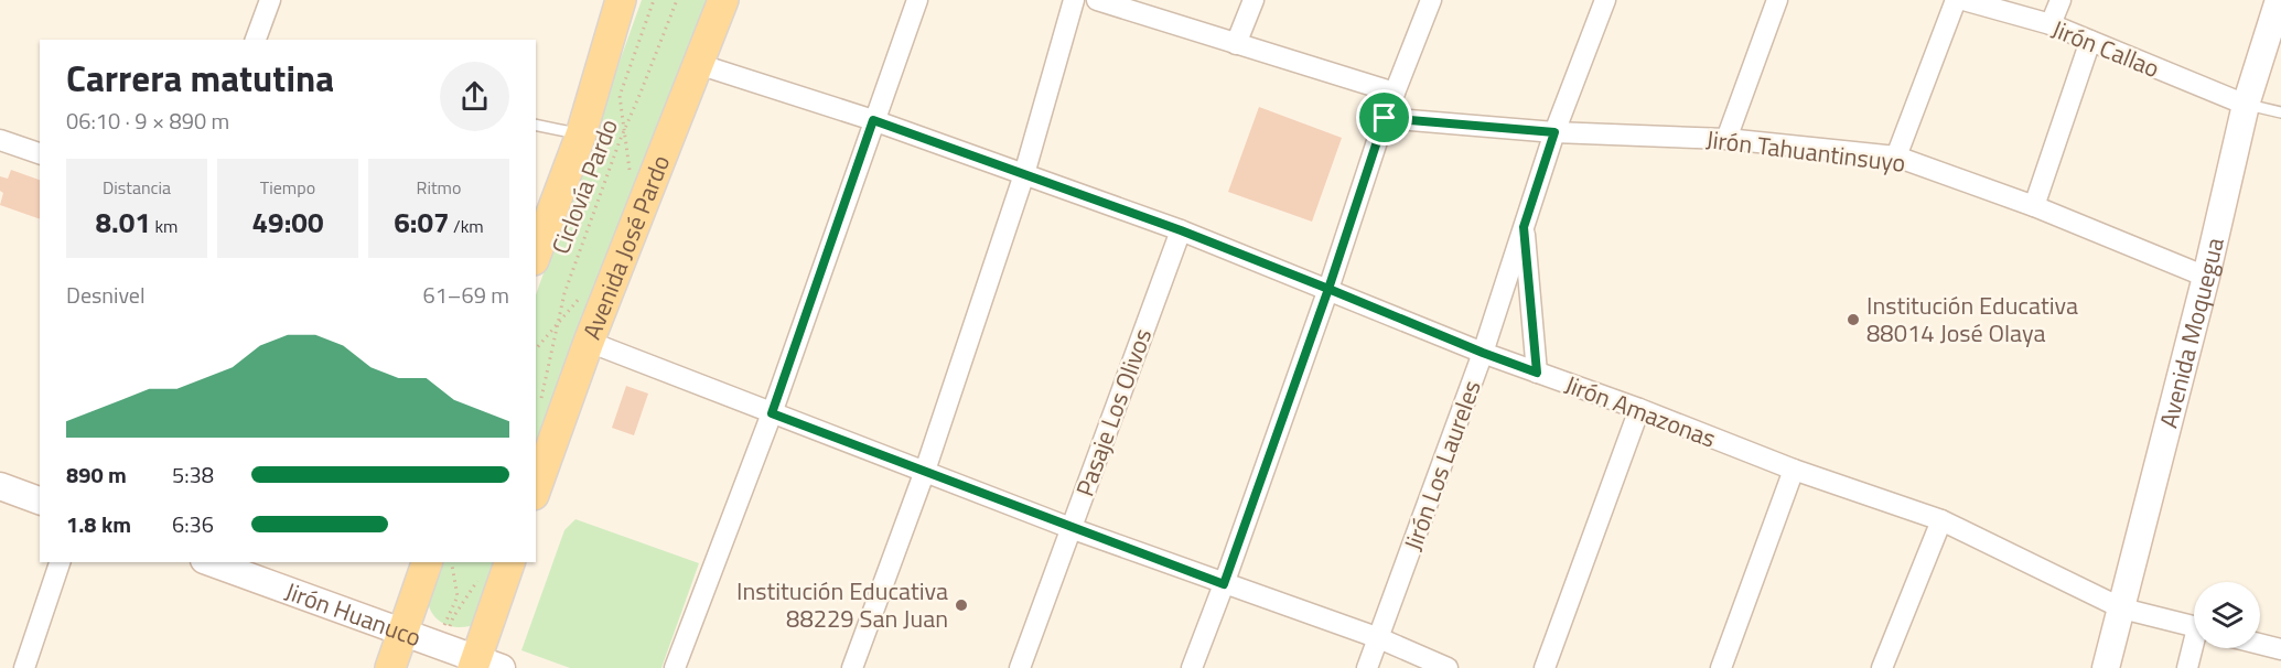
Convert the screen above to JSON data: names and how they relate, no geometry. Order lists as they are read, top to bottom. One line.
{"streets":{"main road":["Avenida José Pardo","Avenida Moquegua","Jirón Huanuco"],"street":["Jirón Callao","Jirón Tahuantinsuyo","Jirón Amazonas","Pasaje Los Olivos","Jirón Los Laureles"],"path":["Ciclovía Pardo"]},"crossings":[["Jirón Callao","Avenida Moquegua"],["Jirón Tahuantinsuyo","Avenida Moquegua"],["Jirón Tahuantinsuyo","Jirón Los Laureles"],["Avenida José Pardo","Jirón Amazonas"],["Avenida Moquegua","Jirón Amazonas"],["Jirón Amazonas","Pasaje Los Olivos"],["Jirón Amazonas","Jirón Los Laureles"]],"places":["Institución Educativa 88014 José Olaya","Institución Educativa 88229 San Juan"],"page":{"heading":["Carrera matutina","06:10 · 9 × 890 m"],"stats":[["Distancia","8.01 km"],["Tiempo","49:00"],["Ritmo","6:07 /km"]],"chart":["Desnivel","61–69 m"],"list":[{"name":"890 m","note":"5:38"},{"name":"1.8 km","note":"6:36"}]}}
